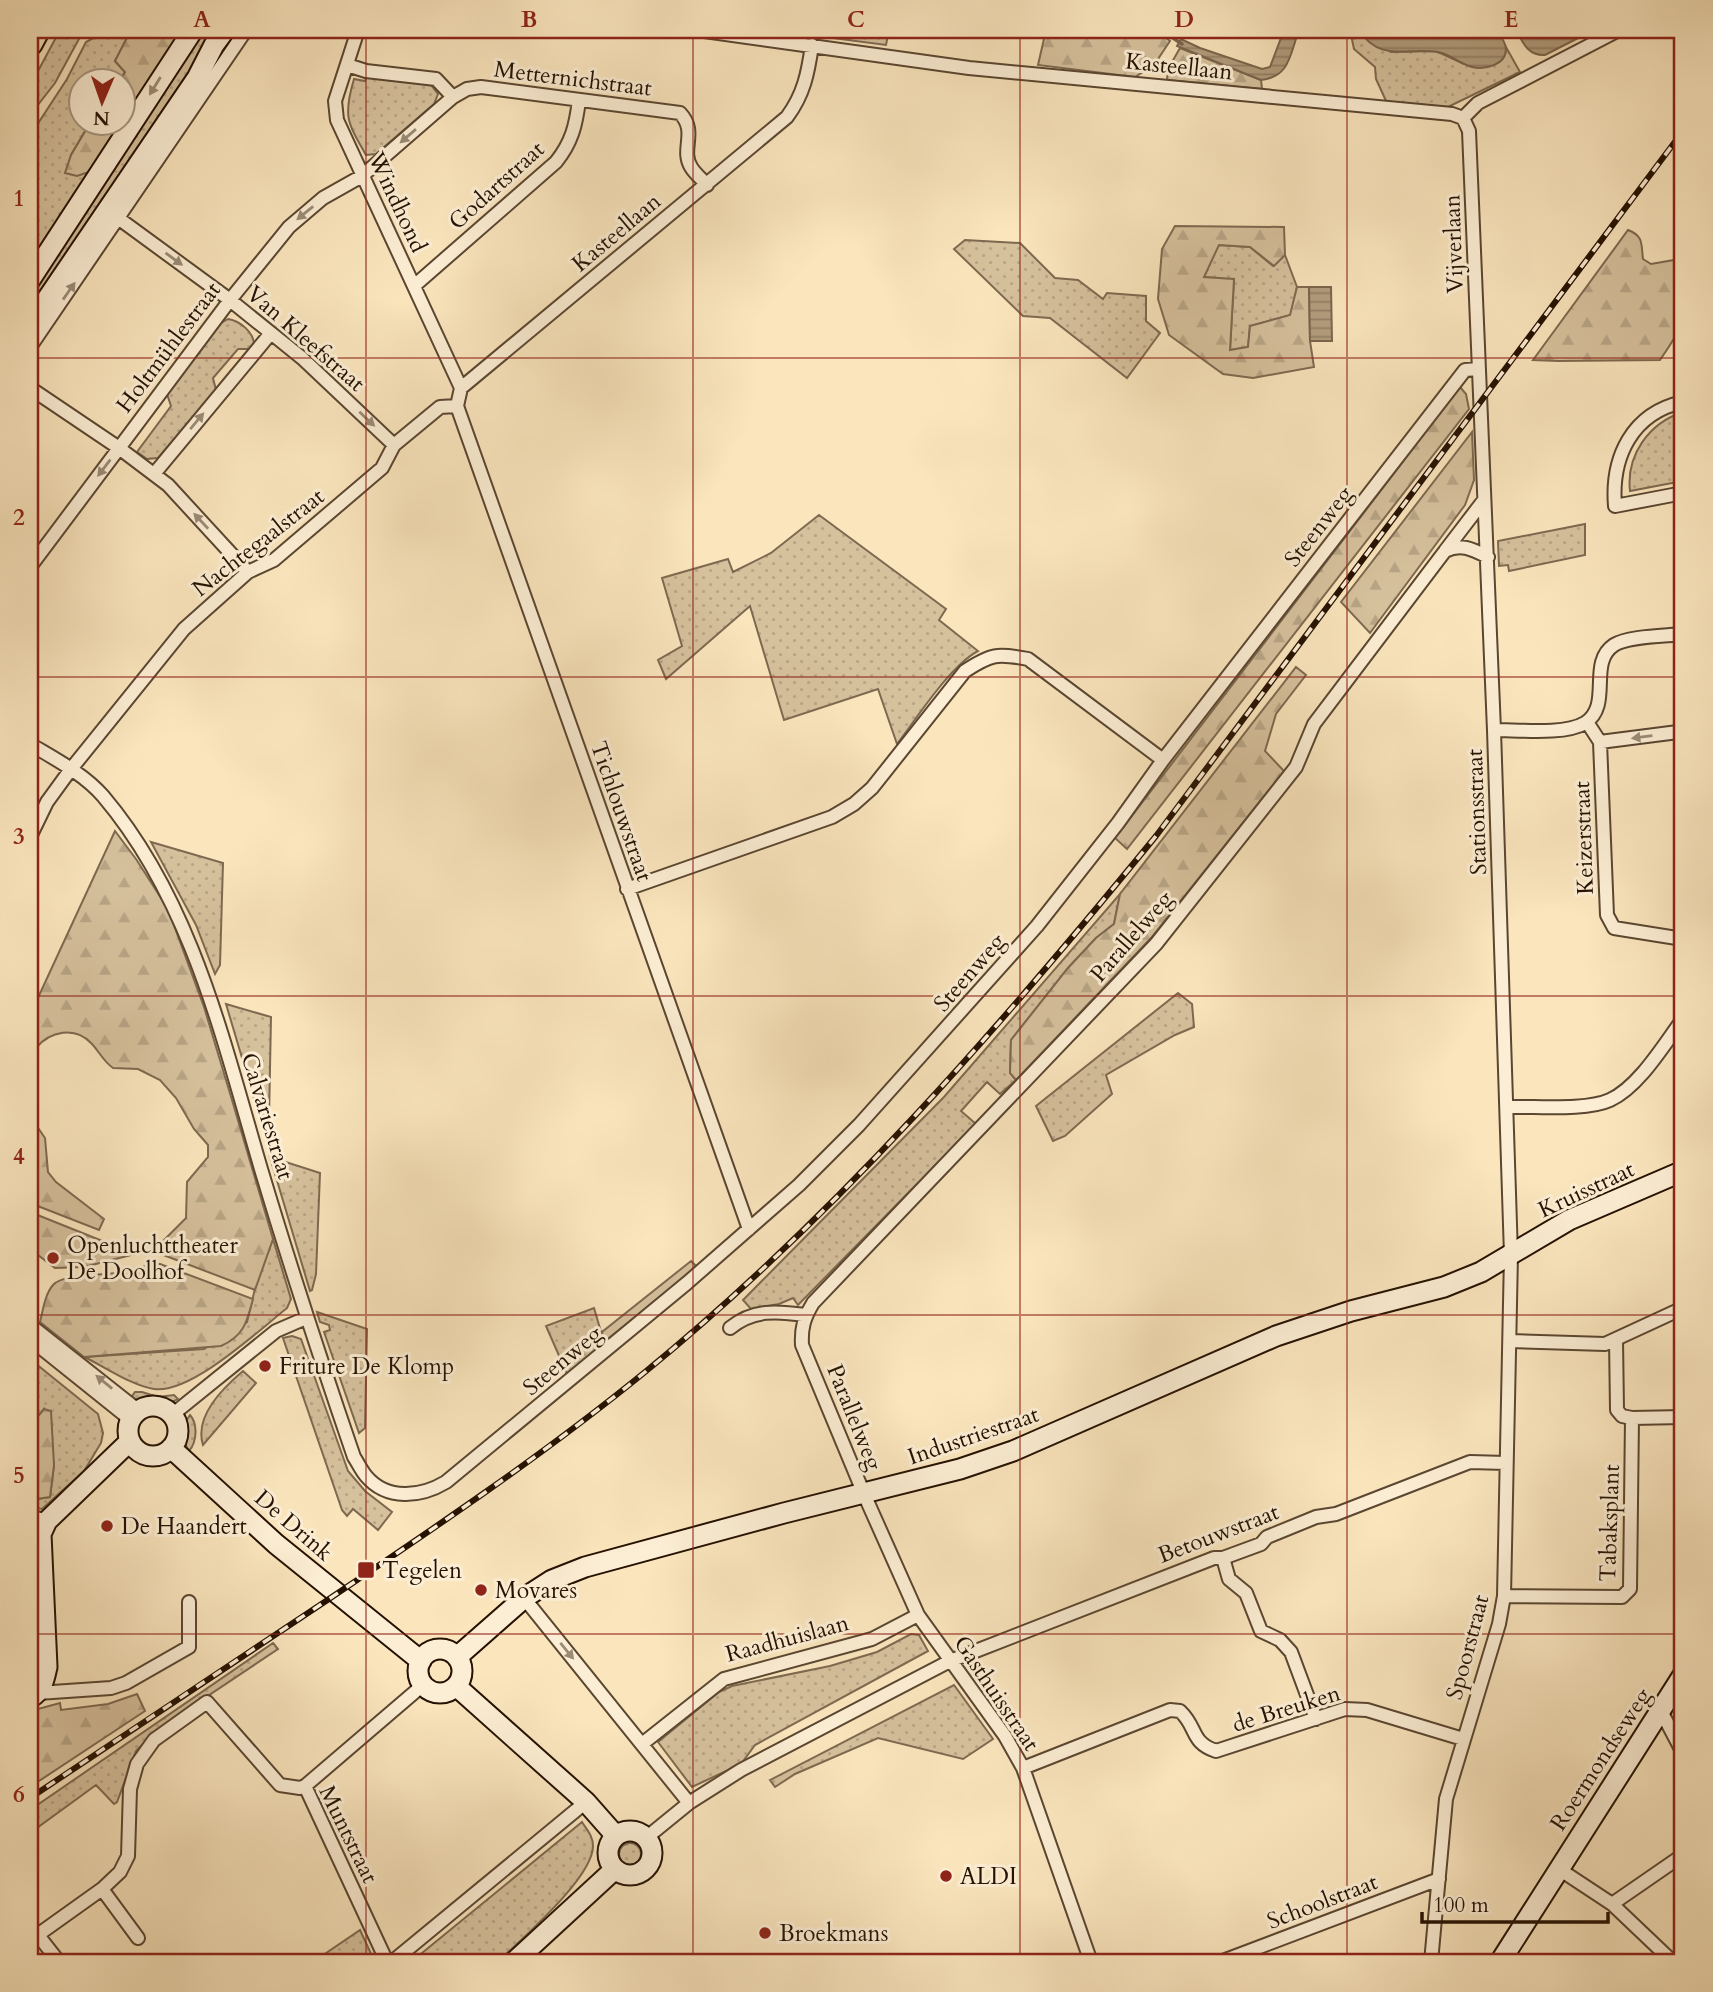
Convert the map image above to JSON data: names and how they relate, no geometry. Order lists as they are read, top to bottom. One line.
{"streets":{"street":["Kasteellaan","Metternichstraat","Godartstraat","Windhond","Vijverlaan","Van Kleefstraat","Holtmühlestraat","Steenweg","Nachtegaalstraat","Tichlouwstraat","Stationsstraat","Keizerstraat","Parallelweg","Calvariestraat","Kruisstraat","Industriestraat","Tabaksplant","De Drink","Betouwstraat","Raadhuislaan","Spoorstraat","Gasthuisstraat","de Breuken","Roermondseweg","Muntstraat","Schoolstraat"]},"crossings":[["Kasteellaan","Metternichstraat"],["Kasteellaan","Windhond"],["Kasteellaan","Vijverlaan"],["Metternichstraat","Godartstraat"],["Metternichstraat","Holtmühlestraat"],["Godartstraat","Windhond"],["Windhond","Holtmühlestraat"],["Vijverlaan","Steenweg"],["Vijverlaan","Stationsstraat"],["Van Kleefstraat","Holtmühlestraat"],["Van Kleefstraat","Nachtegaalstraat"],["Steenweg","Tichlouwstraat"],["Steenweg","Stationsstraat"],["Steenweg","Calvariestraat"],["Nachtegaalstraat","Tichlouwstraat"],["Nachtegaalstraat","Calvariestraat"],["Stationsstraat","Parallelweg"],["Stationsstraat","Kruisstraat"],["Stationsstraat","Industriestraat"],["Stationsstraat","Spoorstraat"],["Parallelweg","Industriestraat"],["Parallelweg","Gasthuisstraat"],["Kruisstraat","Industriestraat"],["Kruisstraat","Spoorstraat"],["Industriestraat","De Drink"],["Industriestraat","Spoorstraat"],["Industriestraat","Gasthuisstraat"],["Tabaksplant","Spoorstraat"],["Betouwstraat","Spoorstraat"],["Betouwstraat","Gasthuisstraat"],["Raadhuislaan","Gasthuisstraat"],["Spoorstraat","de Breuken"],["Spoorstraat","Schoolstraat"],["Gasthuisstraat","de Breuken"]],"one_way":["Van Kleefstraat","Holtmühlestraat"],"places":{"other":["Openluchttheater De Doolhof","Friture De Klomp","De Haandert","Movares","ALDI","Broekmans"],"transit":["Tegelen"]},"scale_bar":"100 m","north":"bottom","grid":{"columns":["A","B","C","D","E"],"rows":["1","2","3","4","5","6"]}}
